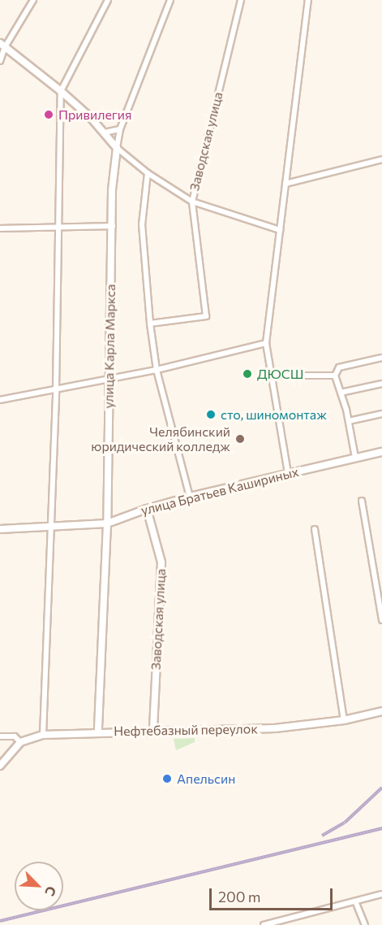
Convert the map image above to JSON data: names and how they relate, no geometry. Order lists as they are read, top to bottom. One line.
{"streets":{"main road":["улица Братьев Кашириных","Нефтебазный переулок"],"street":["Заводская улица","улица Карла Маркса"]},"crossings":[["Заводская улица","улица Братьев Кашириных"],["Заводская улица","Нефтебазный переулок"],["улица Карла Маркса","улица Братьев Кашириных"],["улица Карла Маркса","Нефтебазный переулок"]],"places":["Привилегия","ДЮСШ","сто, шиномонтаж","Челябинский юридический колледж","Апельсин"],"scale_bar":"200 m","north":"bottom right"}
